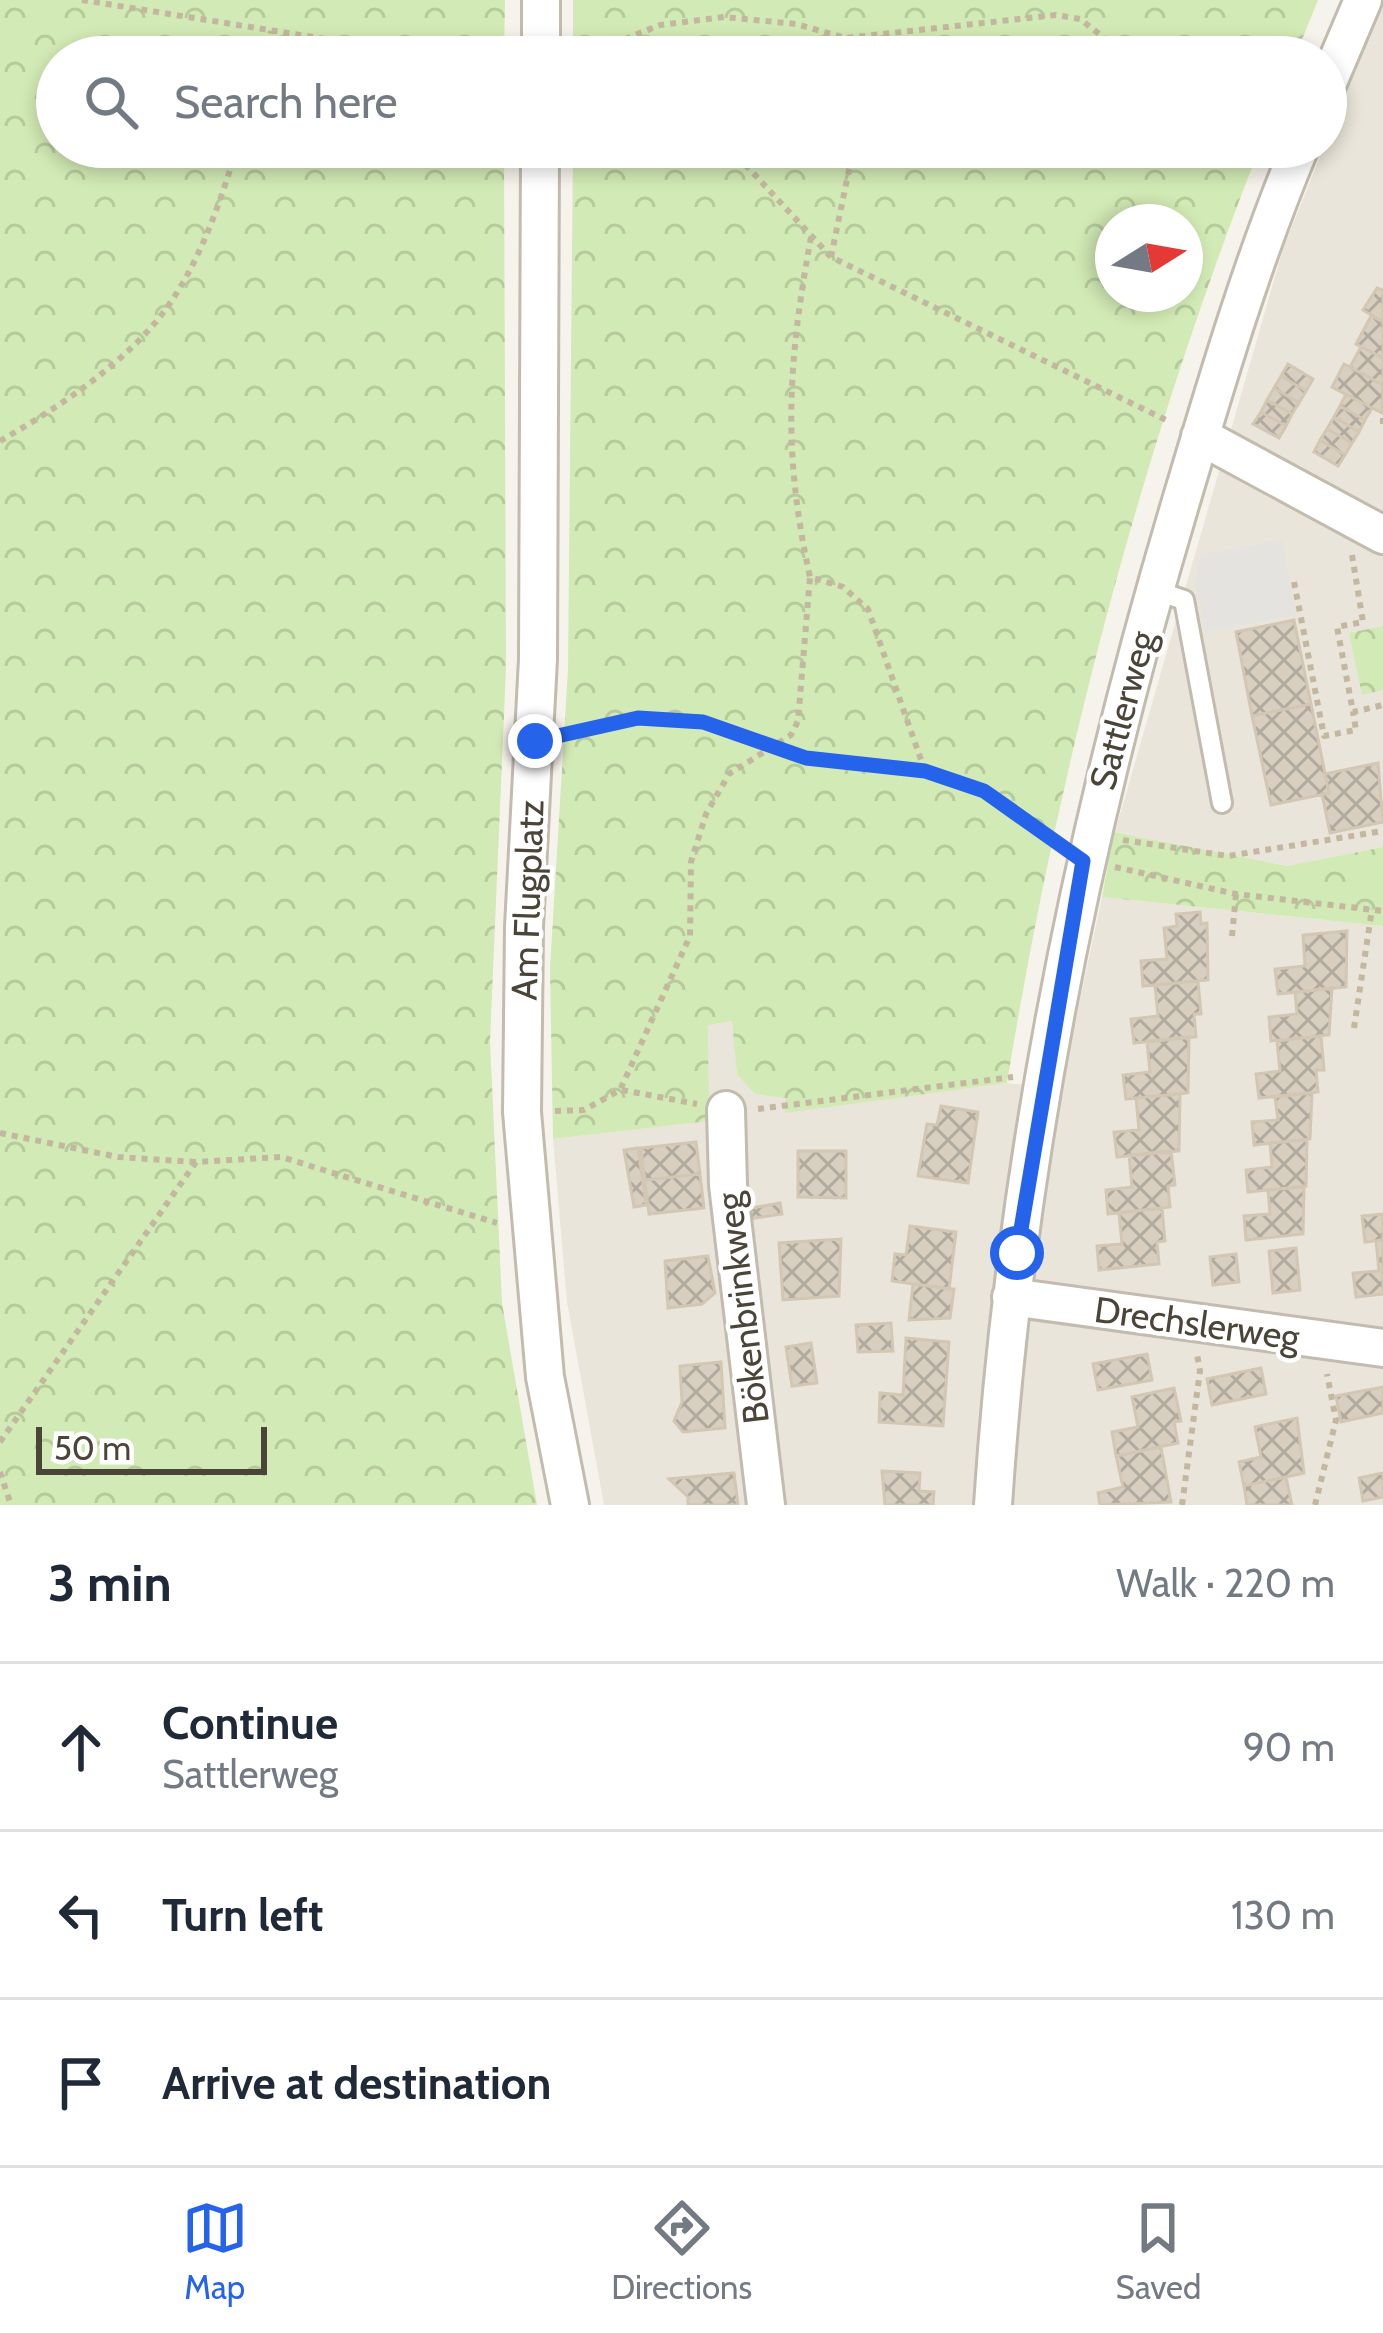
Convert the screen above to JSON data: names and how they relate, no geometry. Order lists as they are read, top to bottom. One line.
{"streets":{"street":["Sattlerweg","Am Flugplatz","Bökenbrinkweg","Drechslerweg"]},"crossings":[["Sattlerweg","Drechslerweg"]],"scale_bar":"50 m","north":"right","page":{"search":"Search here","scale":"50 m","heading":["3 min","Walk · 220 m"],"list":[["Continue","Sattlerweg","90 m"],["Turn left","130 m"],"Arrive at destination"],"nav":["Map","Directions","Saved"]}}
